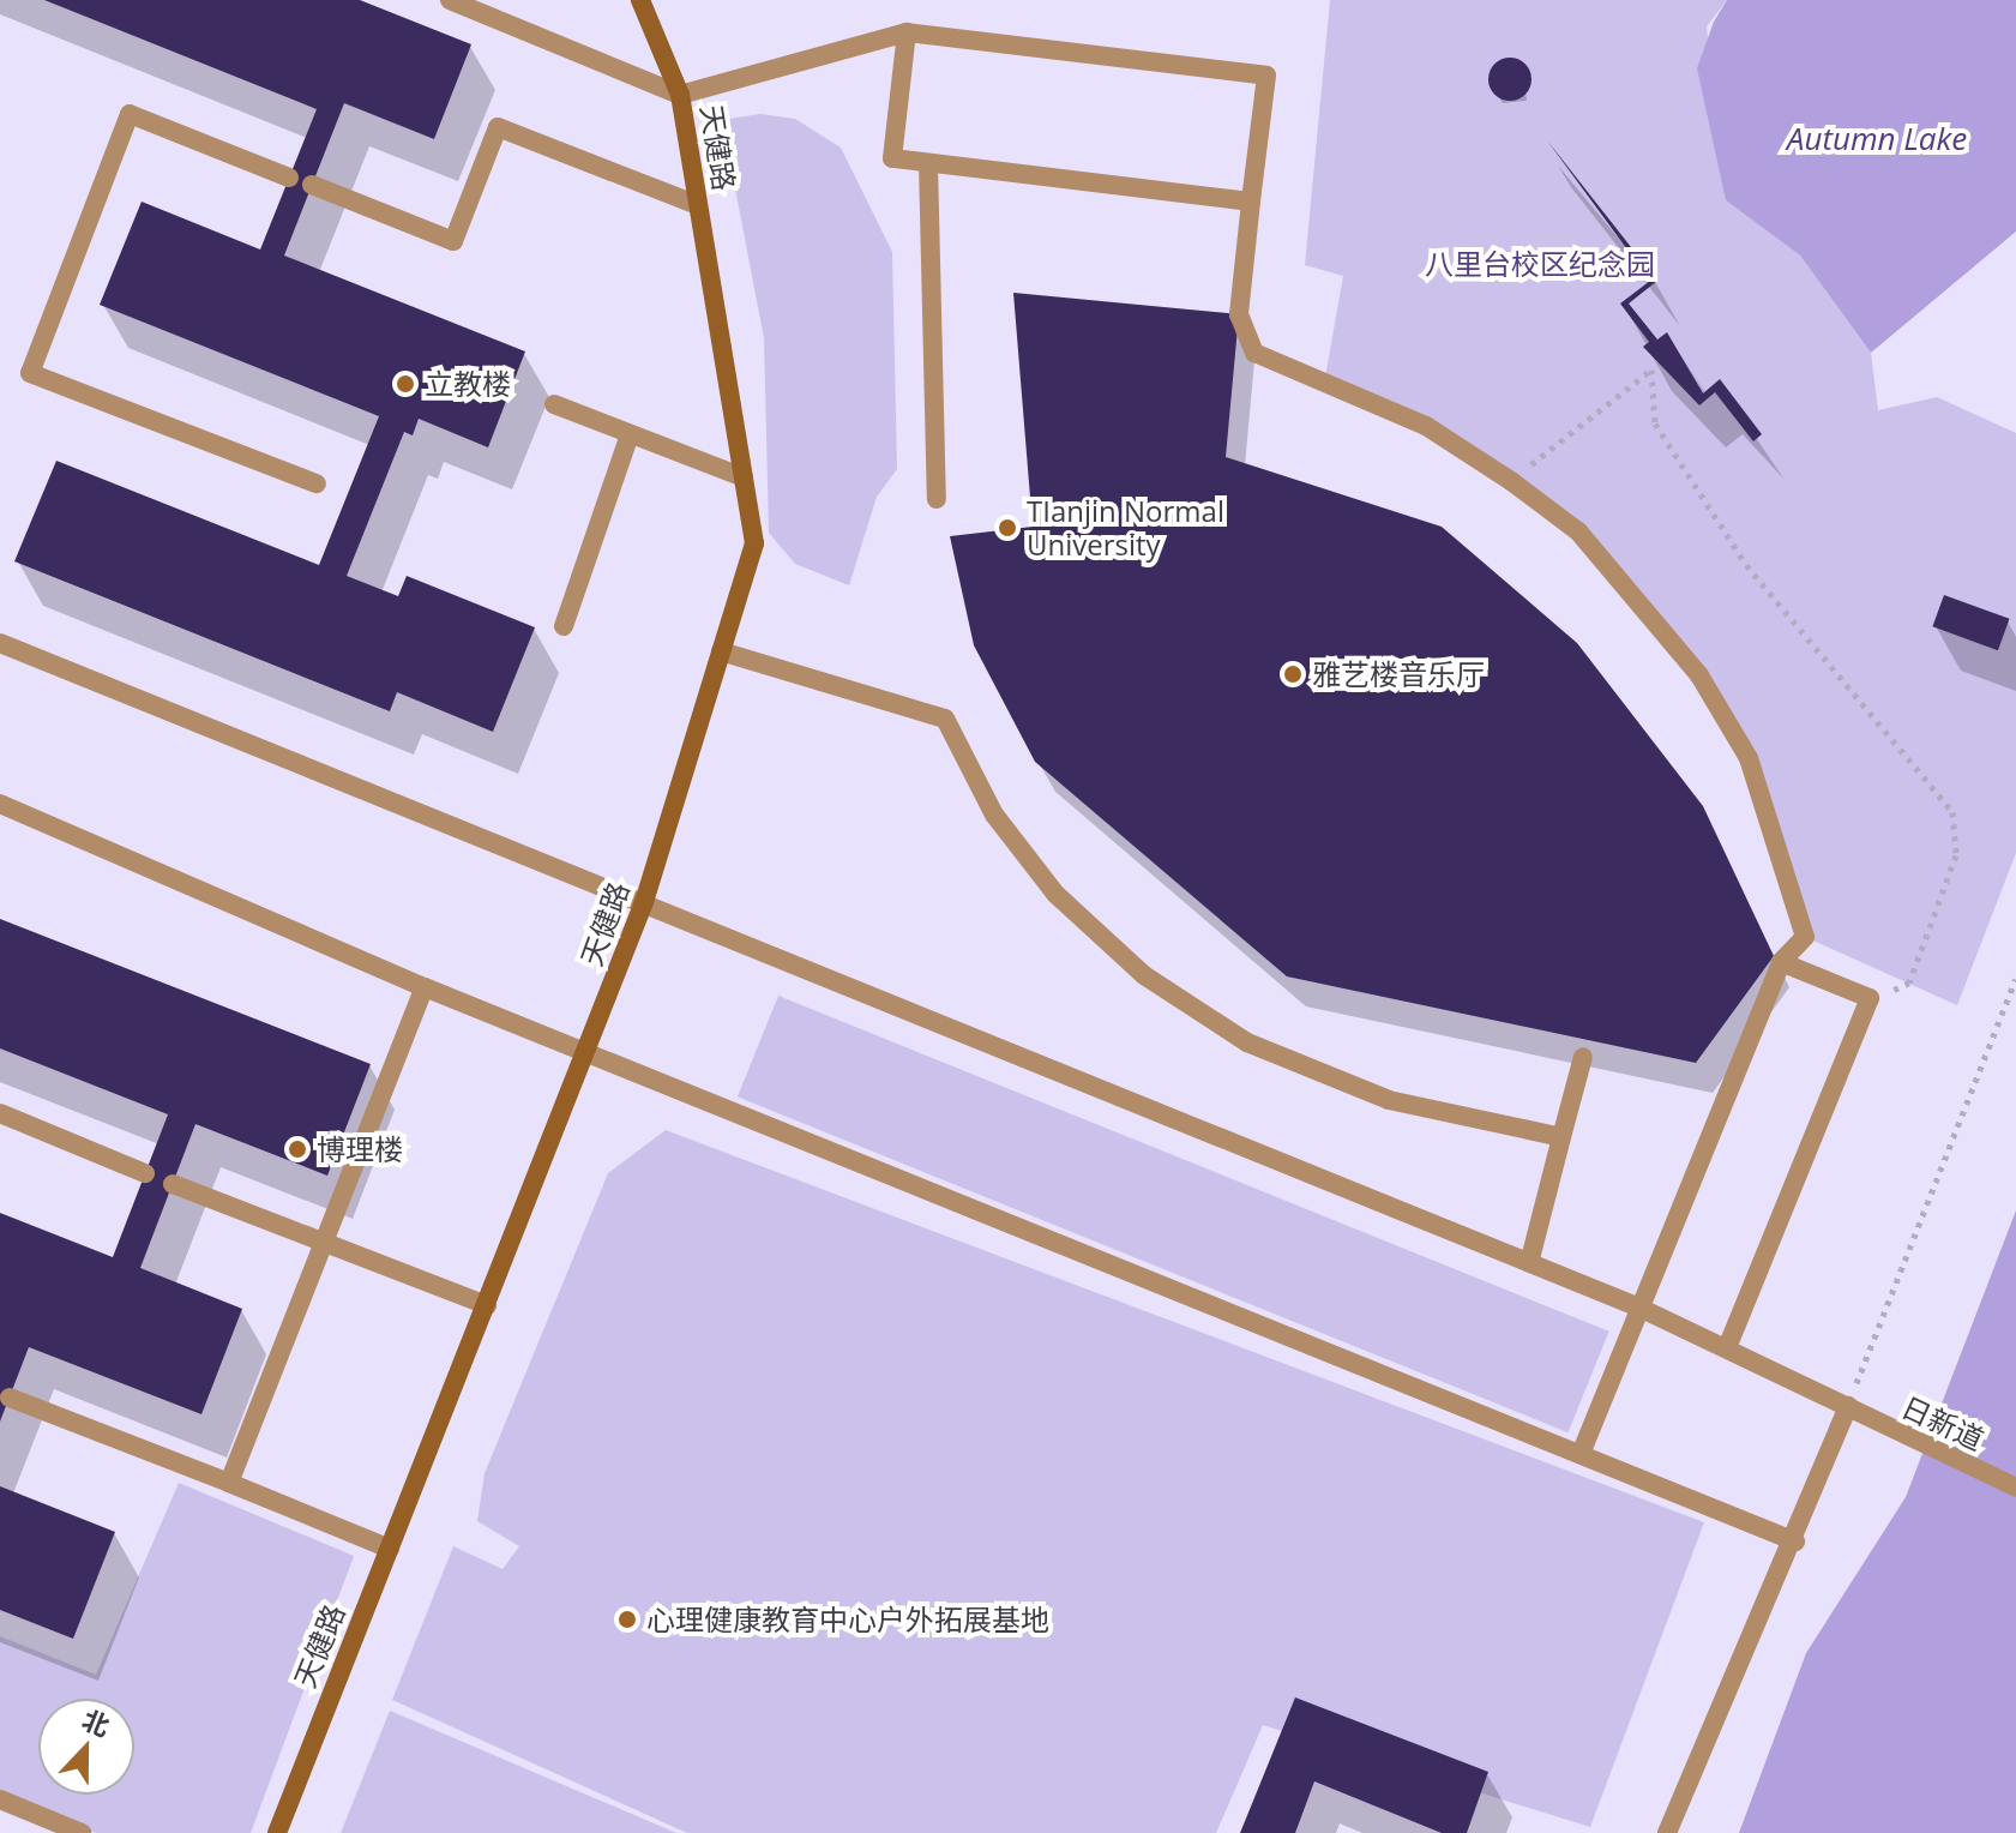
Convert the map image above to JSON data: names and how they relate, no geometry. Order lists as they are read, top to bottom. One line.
{"streets":{"street":["天健路","日新道"]},"crossings":[["天健路","日新道"]],"water":["Autumn Lake"],"parks":["八里台校区纪念园"],"places":["立教楼","TIanjin Normal University","雅艺楼音乐厅","博理楼","心理健康教育中心户外拓展基地"],"north":"top"}
